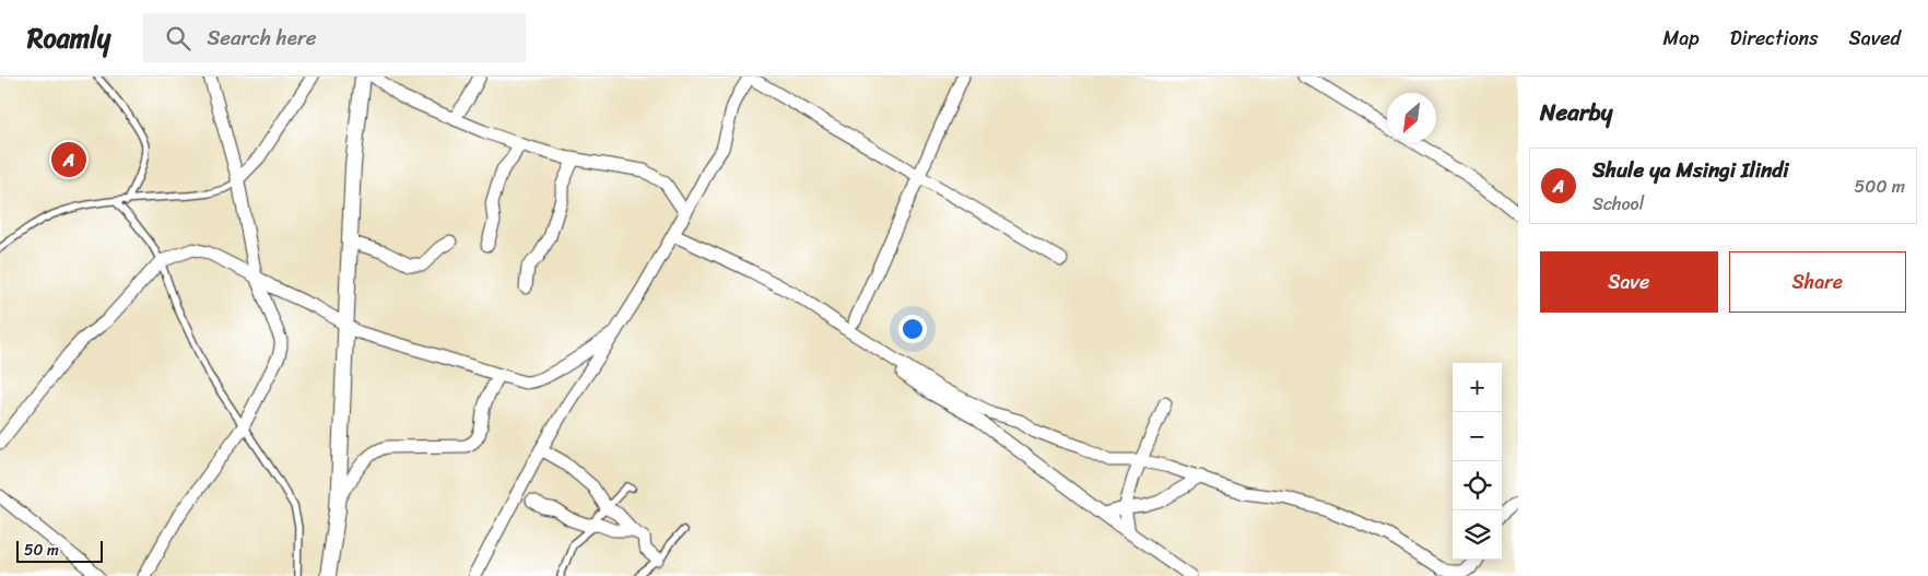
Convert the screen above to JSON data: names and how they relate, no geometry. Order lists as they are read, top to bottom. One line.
{"scale_bar":"50 m","north":"bottom left","page":{"header":"Roamly","search":"Search here","nav":["Map","Directions","Saved"],"heading":"Nearby","pins":"A","list":[{"mark":"A","name":"Shule ya Msingi Ilindi","note":"School","value":"500 m"}],"buttons":["Save","Share"],"map_buttons":["+","−"],"scale":"50 m"}}
